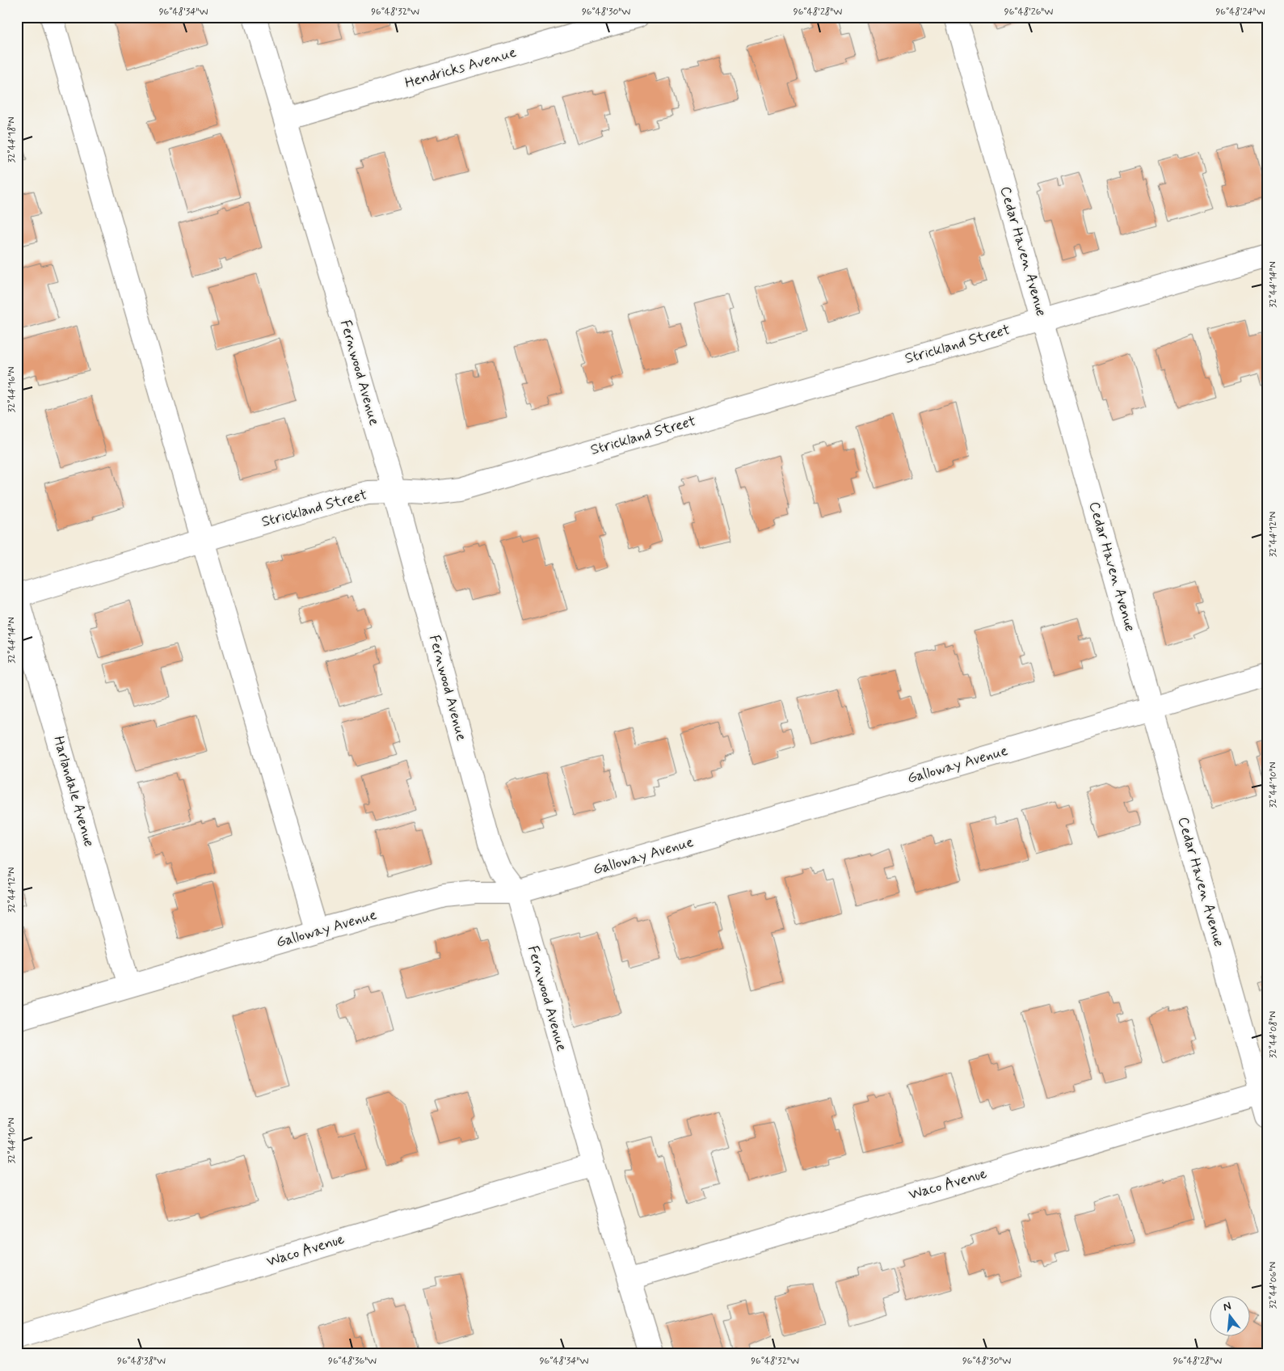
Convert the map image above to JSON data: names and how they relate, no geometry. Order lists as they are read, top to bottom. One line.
{"streets":{"street":["Hendricks Avenue","Cedar Haven Avenue","Strickland Street","Fernwood Avenue","Galloway Avenue","Harlandale Avenue","Waco Avenue"]},"crossings":[["Hendricks Avenue","Fernwood Avenue"],["Cedar Haven Avenue","Strickland Street"],["Cedar Haven Avenue","Galloway Avenue"],["Cedar Haven Avenue","Waco Avenue"],["Strickland Street","Fernwood Avenue"],["Strickland Street","Harlandale Avenue"],["Fernwood Avenue","Galloway Avenue"],["Fernwood Avenue","Waco Avenue"],["Galloway Avenue","Harlandale Avenue"]],"north":"top","coordinates":["96°48'34\"W","96°48'32\"W","96°48'30\"W","96°48'28\"W","96°48'26\"W","96°48'24\"W","32°44'18\"N","32°44'14\"N","32°44'16\"N","32°44'12\"N","32°44'10\"N","32°44'08\"N","32°44'06\"N","96°48'38\"W","96°48'36\"W"]}
